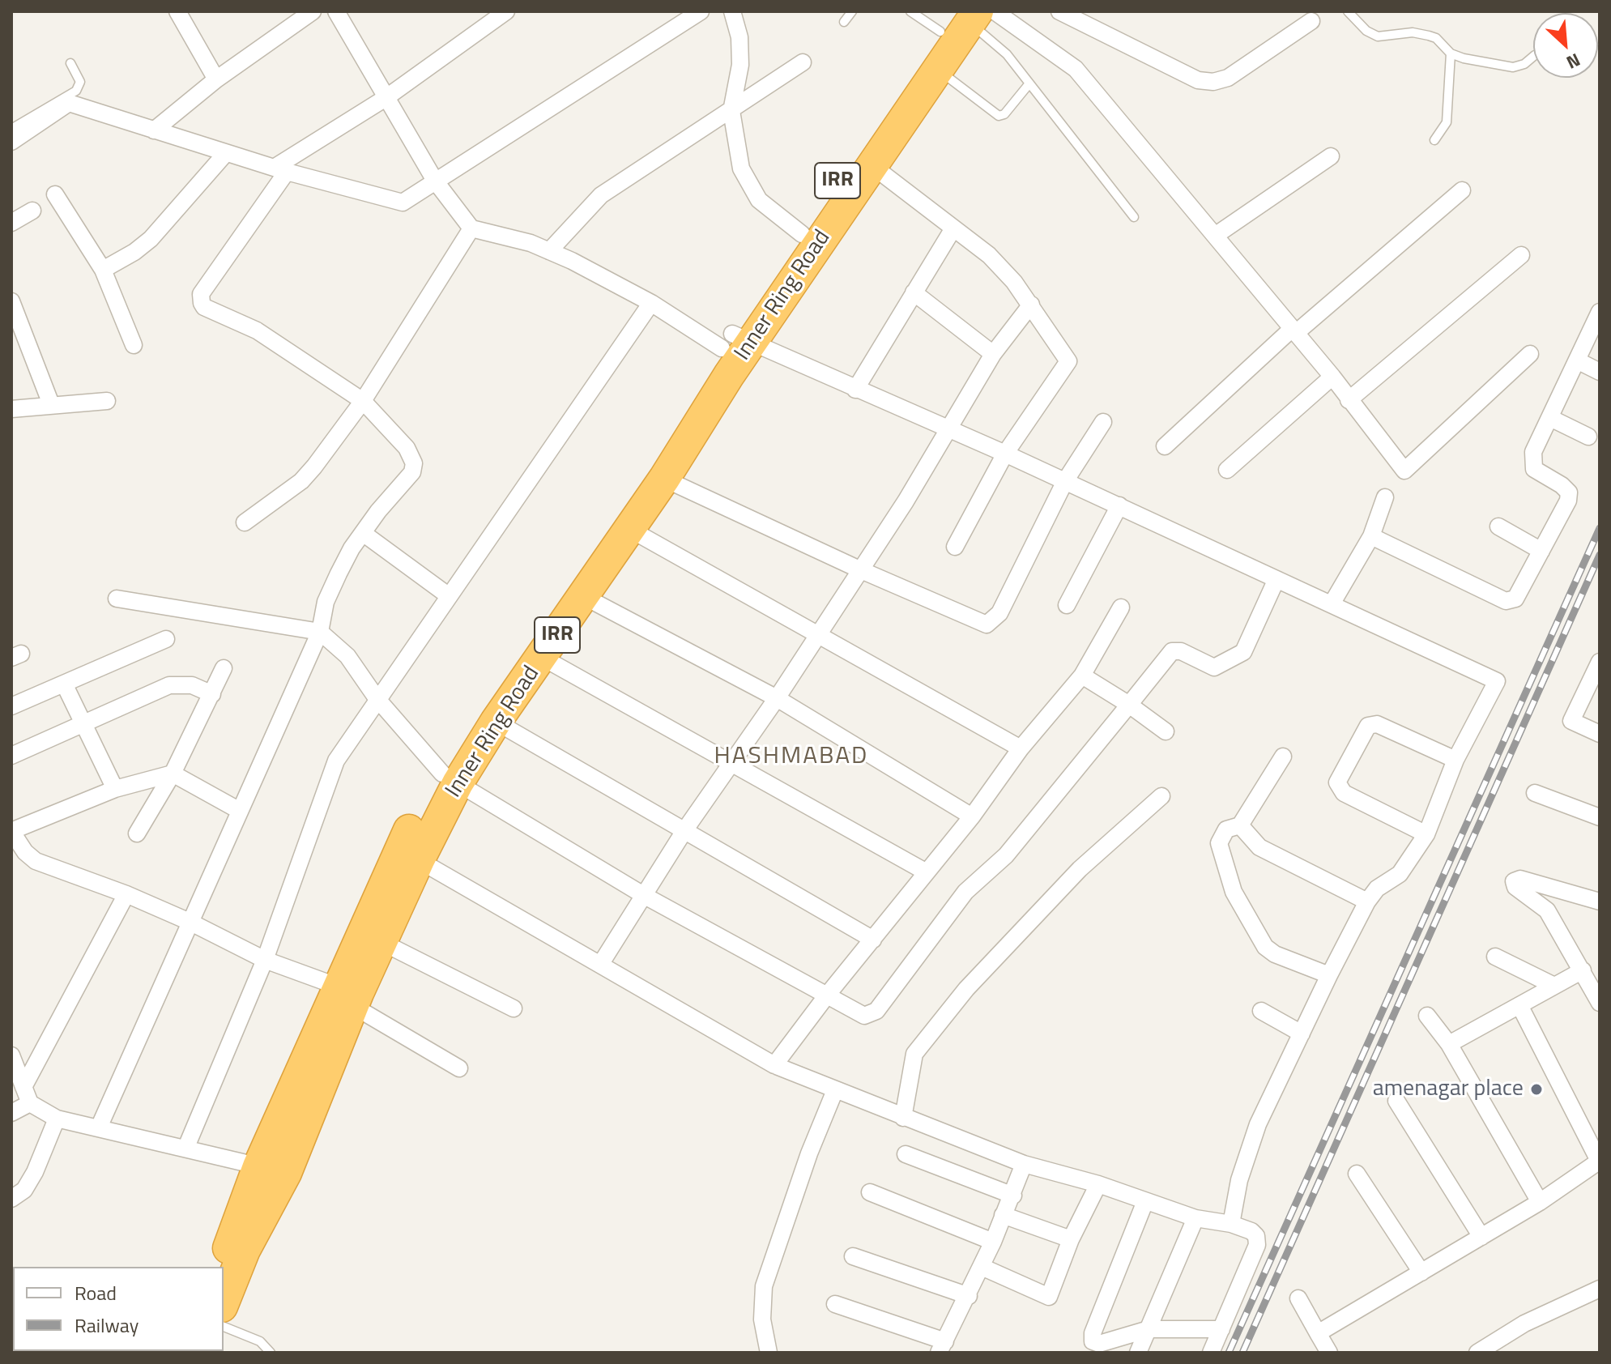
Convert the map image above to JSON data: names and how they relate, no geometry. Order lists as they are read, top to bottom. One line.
{"streets":{"highway":["IRR","Inner Ring Road"]},"districts":["HASHMABAD"],"places":["amenagar place"],"legend":["Road","Railway"],"north":"bottom right"}
